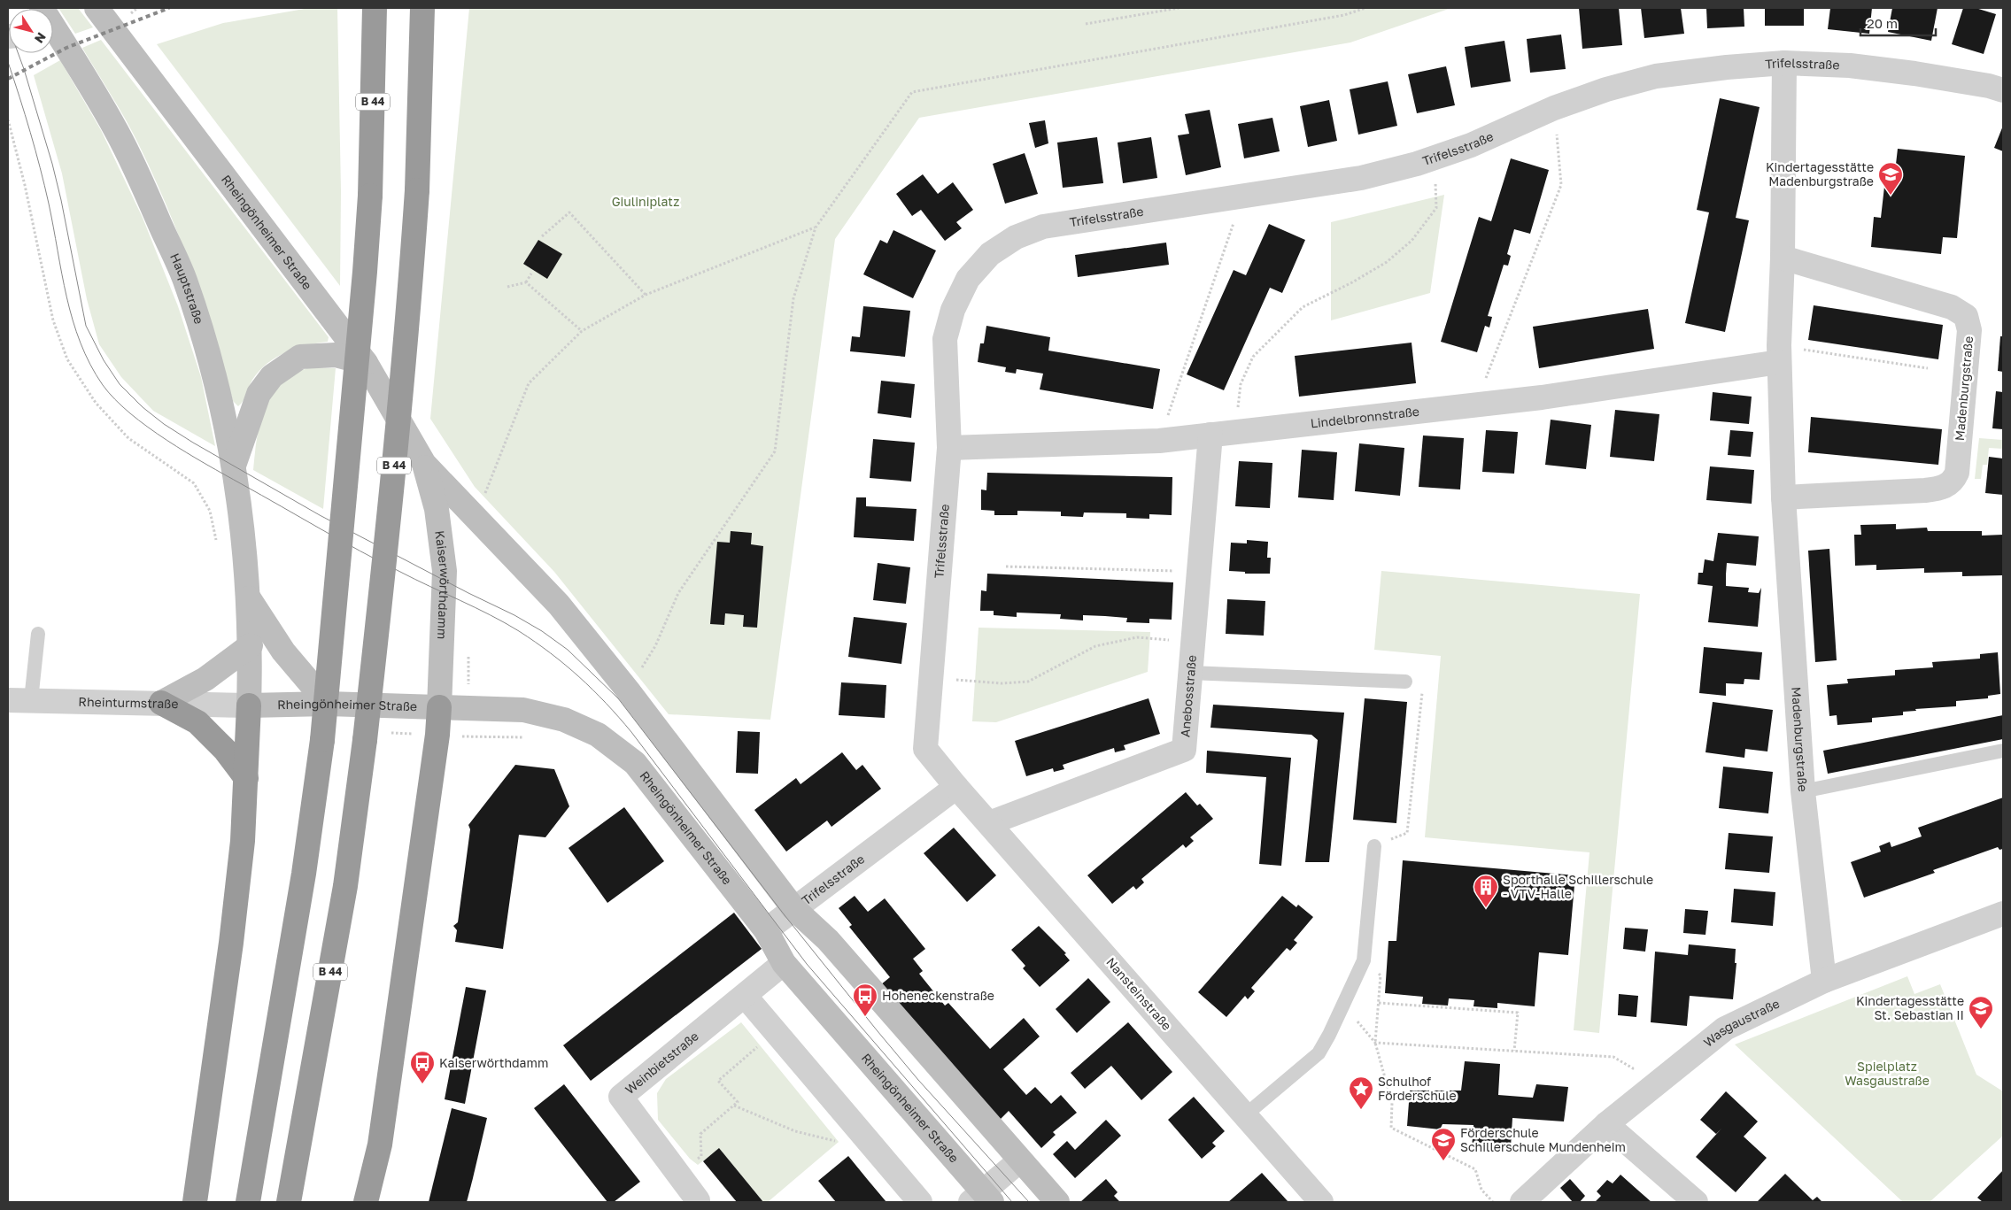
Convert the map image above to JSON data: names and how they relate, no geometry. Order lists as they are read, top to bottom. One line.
{"streets":{"highway":["B 44"],"main road":["Rheingönheimer Straße","Hauptstraße","Kaiserwörthdamm"],"street":["Trifelsstraße","Madenburgstraße","Lindelbronnstraße","Anebosstraße","Rheinturmstraße","Nansteinstraße","Wasgaustraße","Weinbietstraße"]},"crossings":[["Trifelsstraße","Rheingönheimer Straße"],["Trifelsstraße","Madenburgstraße"],["Trifelsstraße","Lindelbronnstraße"],["Trifelsstraße","Nansteinstraße"],["Rheingönheimer Straße","Kaiserwörthdamm"],["Rheingönheimer Straße","Rheinturmstraße"],["Rheingönheimer Straße","Weinbietstraße"],["Madenburgstraße","Lindelbronnstraße"],["Madenburgstraße","Wasgaustraße"],["Lindelbronnstraße","Anebosstraße"],["Anebosstraße","Nansteinstraße"]],"parks":["Giuliniplatz","Spielplatz Wasgaustraße"],"places":{"school or university":["Kindertagesstätte Madenburgstraße","Kindertagesstätte St. Sebastian II","Förderschule Schillerschule Mundenheim"],"building":["Sporthalle Schillerschule - VTV-Halle"],"bus stop":["Hoheneckenstraße","Kaiserwörthdamm"],"place":["Schulhof Förderschule"]},"scale_bar":"20 m","north":"bottom right"}
